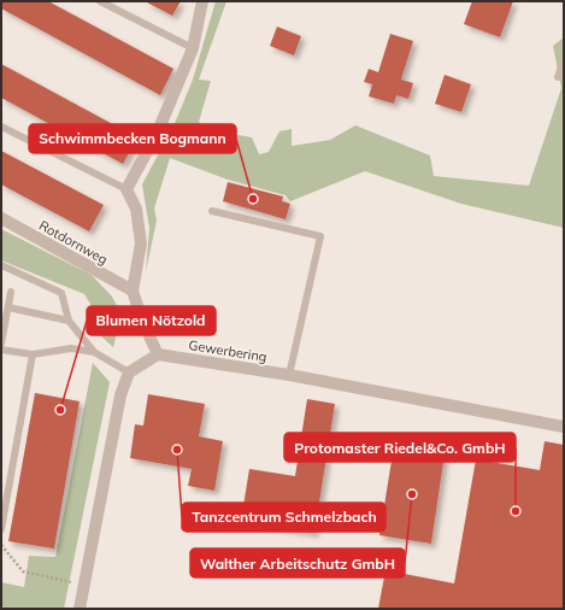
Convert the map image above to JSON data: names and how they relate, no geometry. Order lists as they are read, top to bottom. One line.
{"streets":{"street":["Rotdornweg","Gewerbering"]},"places":["Schwimmbecken Bogmann","Blumen Nötzold","Tanzcentrum Schmelzbach","Walther Arbeitschutz GmbH","Protomaster Riedel&Co. GmbH"]}
